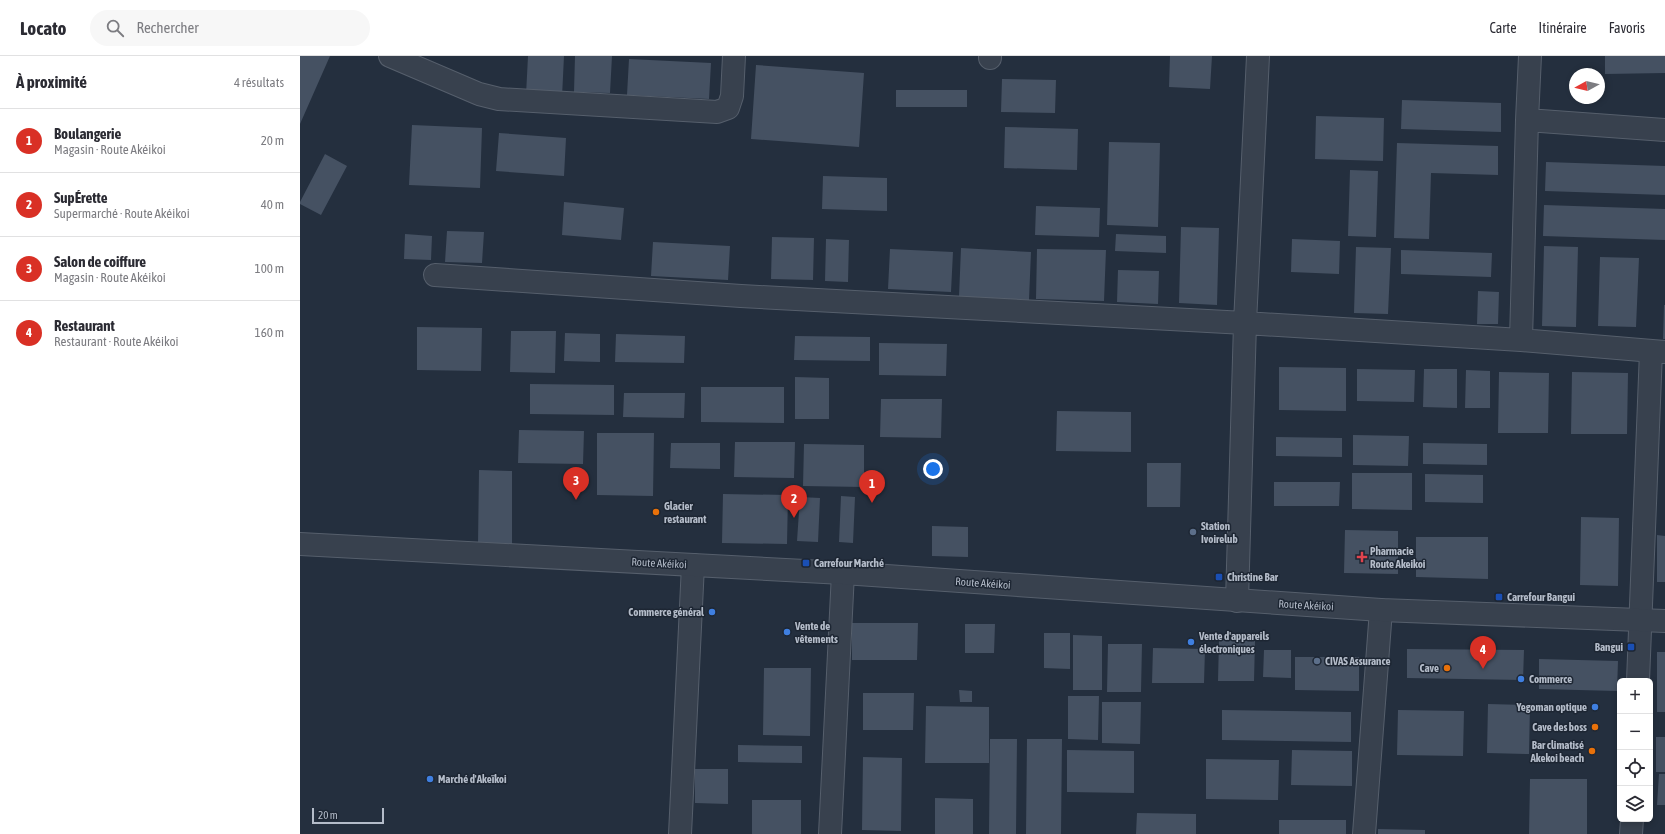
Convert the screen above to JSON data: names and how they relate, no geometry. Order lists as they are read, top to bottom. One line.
{"streets":{"street":["Route Akéikoi"]},"places":{"other":["Glacier restaurant","Station Ivoirelub","Commerce général","Vente de vêtements","Vente d'appareils électroniques","CIVAS Assurance","Cave","Commerce","Yegoman optique","Cave des boss","Bar climatisé Akekoi beach","Marché d'Akeïkoi"],"health":["Pharmacie Route Akeikoi"],"transit":["Carrefour Marché","Christine Bar","Carrefour Bangui","Bangui"]},"scale_bar":"20 m","north":"left","page":{"header":"Locato","search":"Rechercher","nav":["Carte","Itinéraire","Favoris"],"heading":["À proximité","4 résultats"],"list":[{"mark":"1","name":"Boulangerie","note":"Magasin · Route Akéikoi","value":"20 m"},{"mark":"2","name":"SupÉrette","note":"Supermarché · Route Akéikoi","value":"40 m"},{"mark":"3","name":"Salon de coiffure","note":"Magasin · Route Akéikoi","value":"100 m"},{"mark":"4","name":"Restaurant","note":"Restaurant · Route Akéikoi","value":"160 m"}],"pins":["3","1","2","4"],"map_buttons":["+","−"],"scale":"20 m"}}
